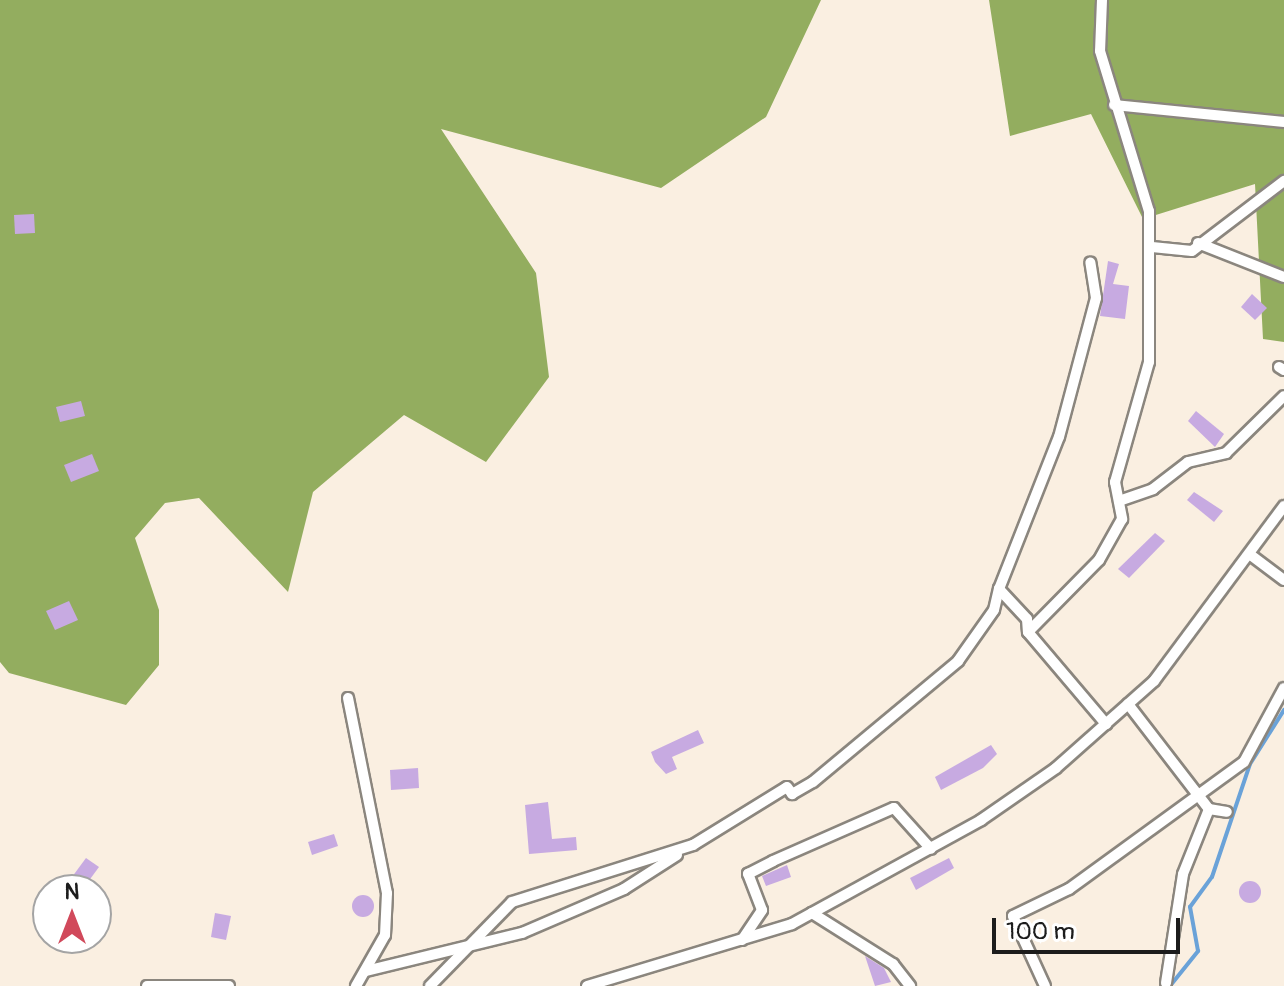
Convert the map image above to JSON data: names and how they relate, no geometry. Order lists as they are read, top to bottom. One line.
{"scale_bar":"100 m","north":"top"}
